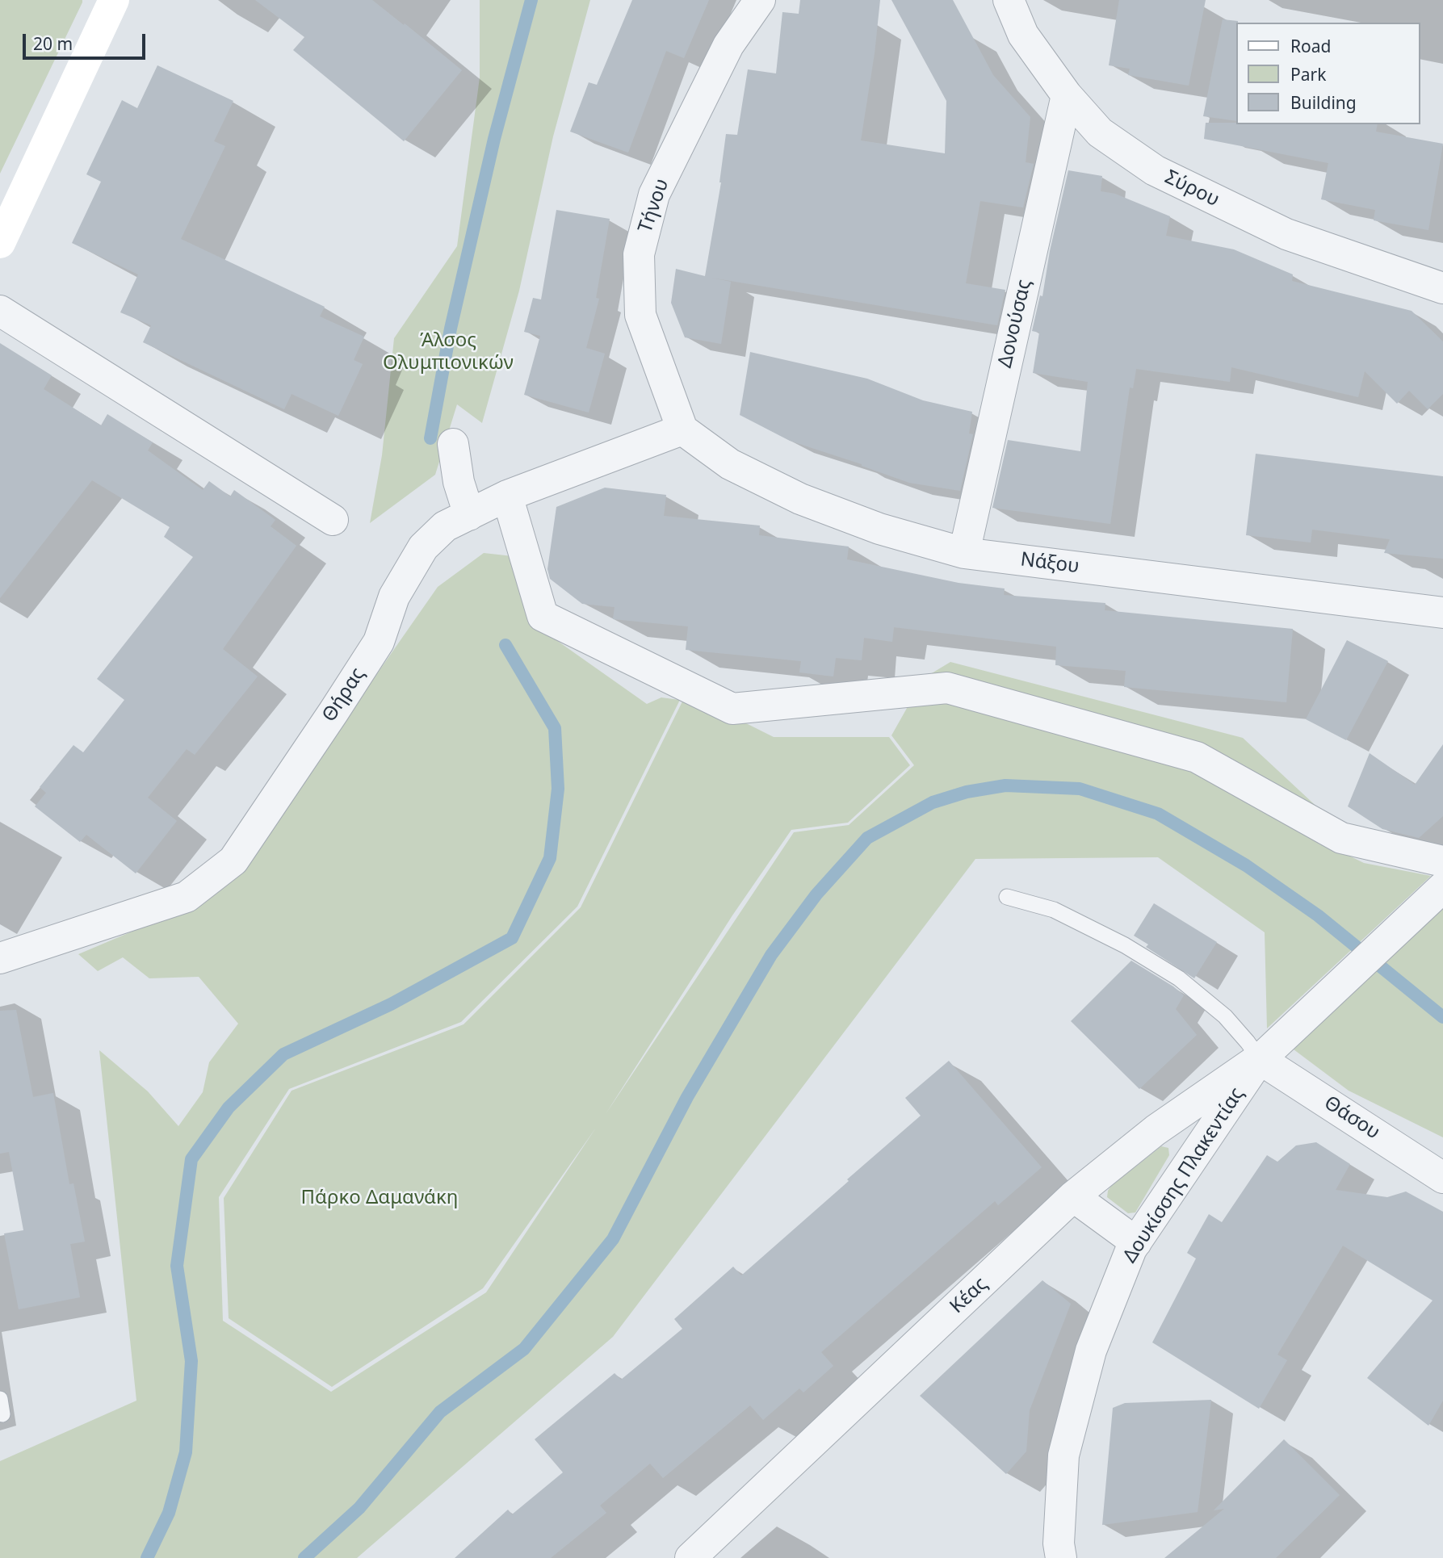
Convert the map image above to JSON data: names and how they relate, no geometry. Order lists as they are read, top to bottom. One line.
{"streets":{"street":["Σύρου","Τήνου","Δονούσας","Νάξου","Θήρας","Θάσου","Δουκίσσης Πλακεντίας","Κέας"]},"crossings":[["Σύρου","Δονούσας"],["Τήνου","Νάξου"],["Τήνου","Θήρας"],["Δονούσας","Νάξου"],["Νάξου","Θήρας"],["Θάσου","Δουκίσσης Πλακεντίας"],["Θάσου","Κέας"],["Δουκίσσης Πλακεντίας","Κέας"]],"parks":["Άλσος Ολυμπιονικών","Πάρκο Δαμανάκη"],"legend":["Road","Park","Building"],"scale_bar":"20 m"}
